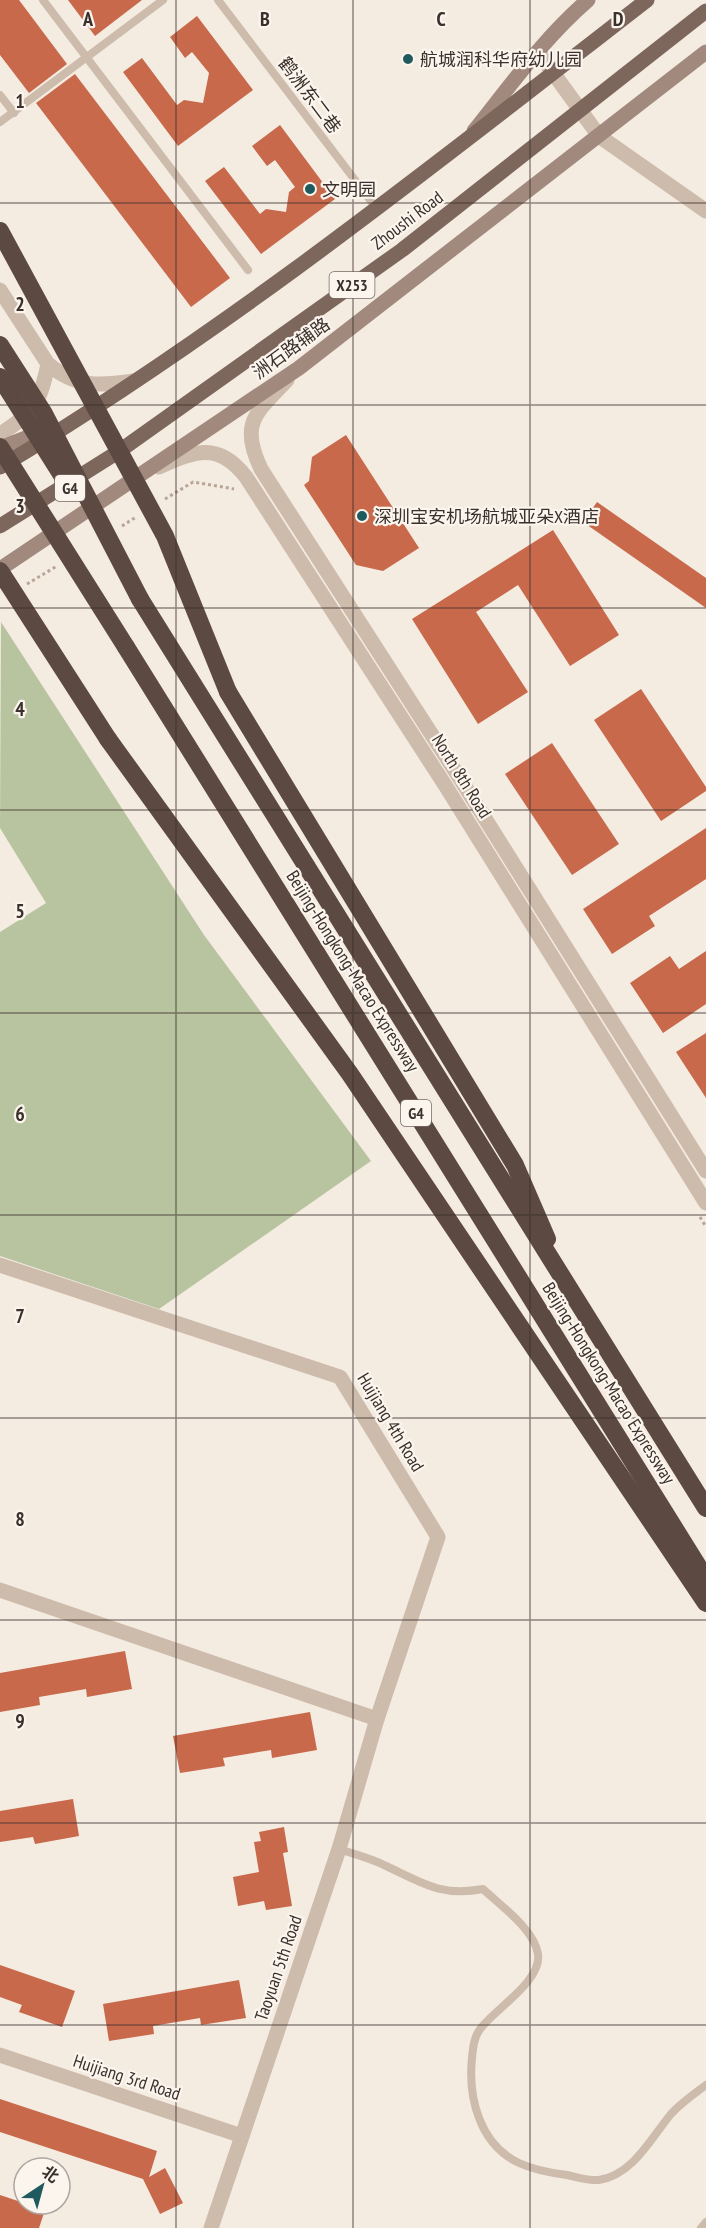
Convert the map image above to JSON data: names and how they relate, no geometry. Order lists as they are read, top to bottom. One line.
{"streets":{"highway":["G4","Beijing-Hongkong-Macao Expressway"],"main road":["Zhoushi Road","X253","洲石路辅路"],"street":["North 8th Road","Huijiang 4th Road","Taoyuan 5th Road","Huijiang 3rd Road"],"lane":["鹤洲东二巷"]},"crossings":[["鹤洲东二巷","Zhoushi Road"],["洲石路辅路","North 8th Road"],["Huijiang 4th Road","Taoyuan 5th Road"],["Taoyuan 5th Road","Huijiang 3rd Road"]],"places":["航城润科华府幼儿园","文明园","深圳宝安机场航城亚朵X酒店"],"north":"top right","grid":{"columns":["A","B","C","D"],"rows":["1","2","3","4","5","6","7","8","9"]}}
